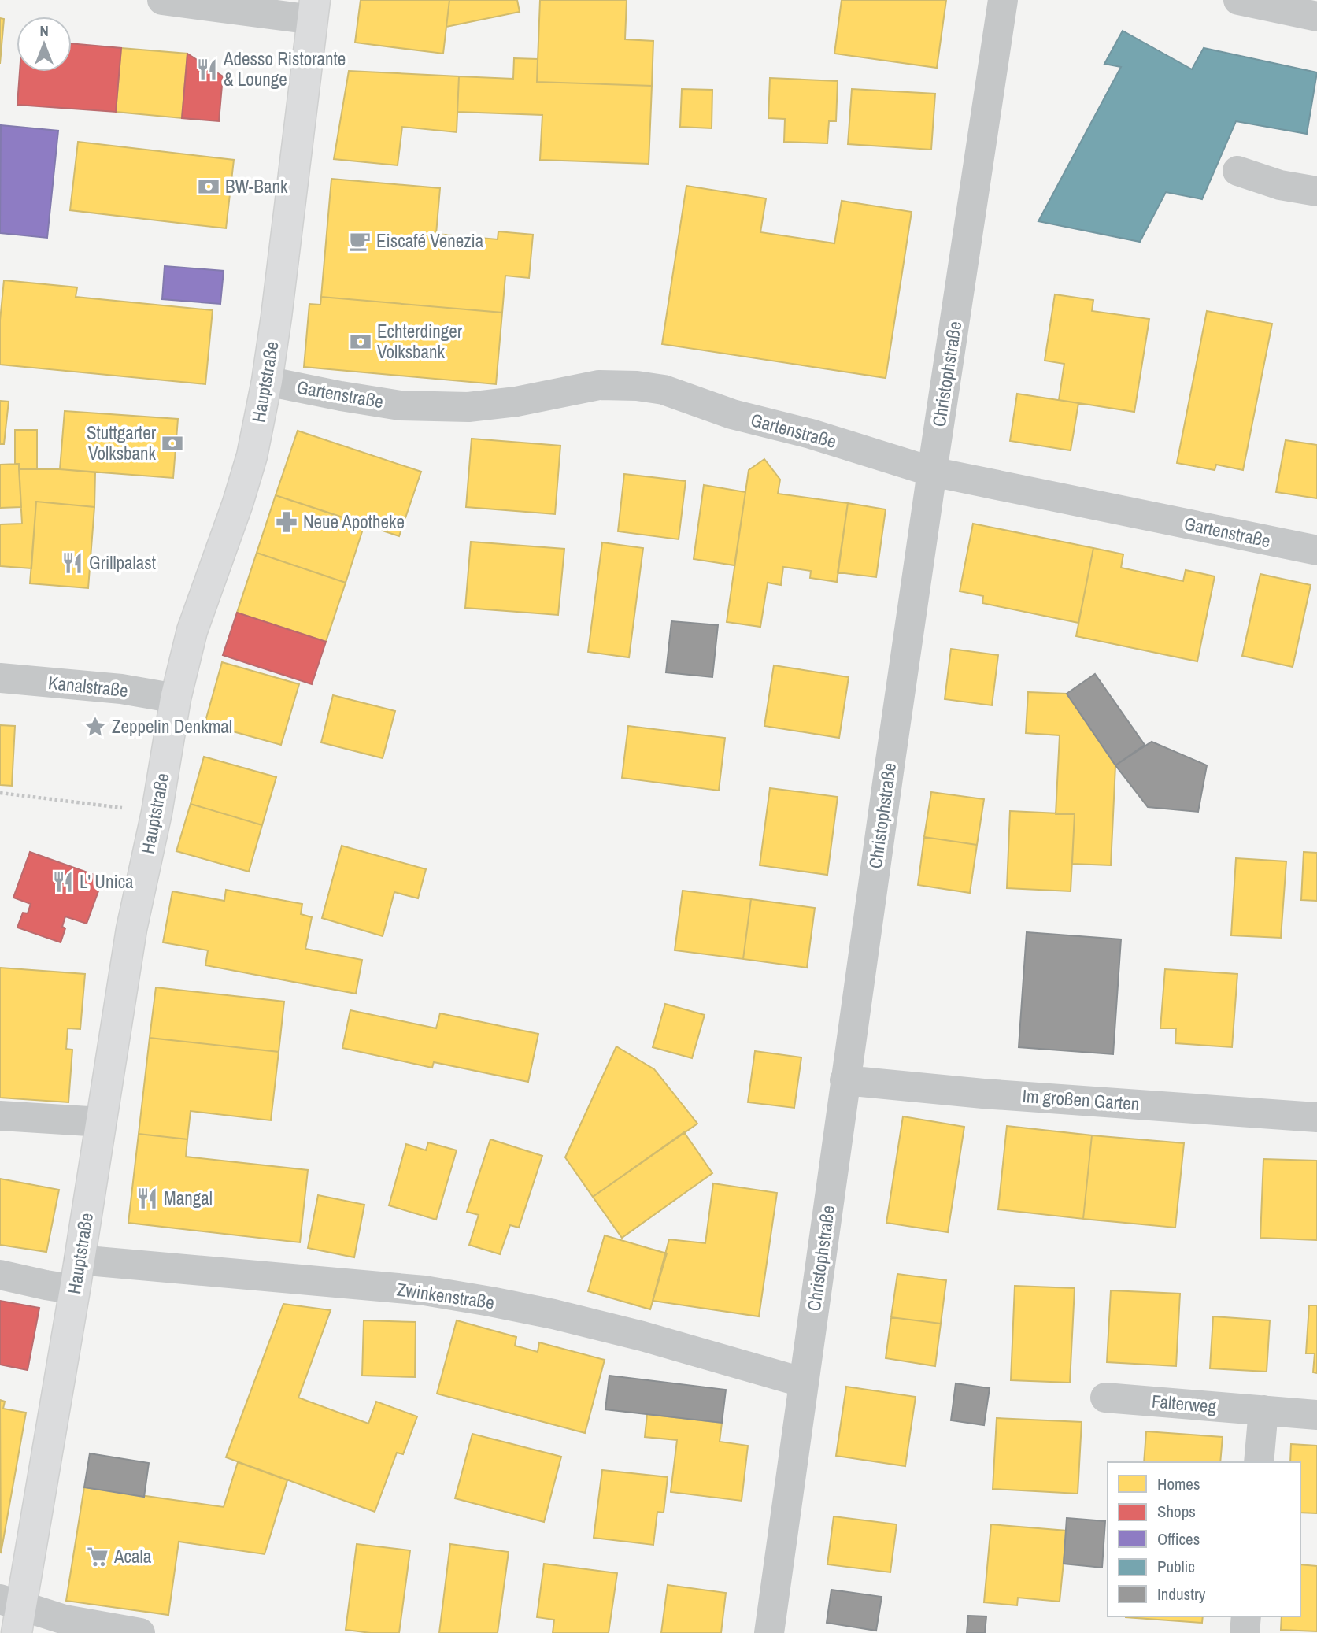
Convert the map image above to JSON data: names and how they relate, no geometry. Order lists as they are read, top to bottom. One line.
{"streets":{"main road":["Hauptstraße"],"street":["Christophstraße","Gartenstraße","Kanalstraße","Im großen Garten","Zwinkenstraße","Falterweg"]},"crossings":[["Christophstraße","Gartenstraße"],["Christophstraße","Im großen Garten"],["Christophstraße","Zwinkenstraße"],["Hauptstraße","Gartenstraße"],["Hauptstraße","Kanalstraße"],["Hauptstraße","Zwinkenstraße"]],"places":{"restaurant":["Adesso Ristorante & Lounge","Grillpalast","L' Unica","Mangal"],"bank":["BW-Bank","Echterdinger Volksbank","Stuttgarter Volksbank"],"cafe":["Eiscafé Venezia"],"pharmacy":["Neue Apotheke"],"place":["Zeppelin Denkmal"],"supermarket":["Acala"]},"legend":["Homes","Shops","Offices","Public","Industry"],"north":"top"}
